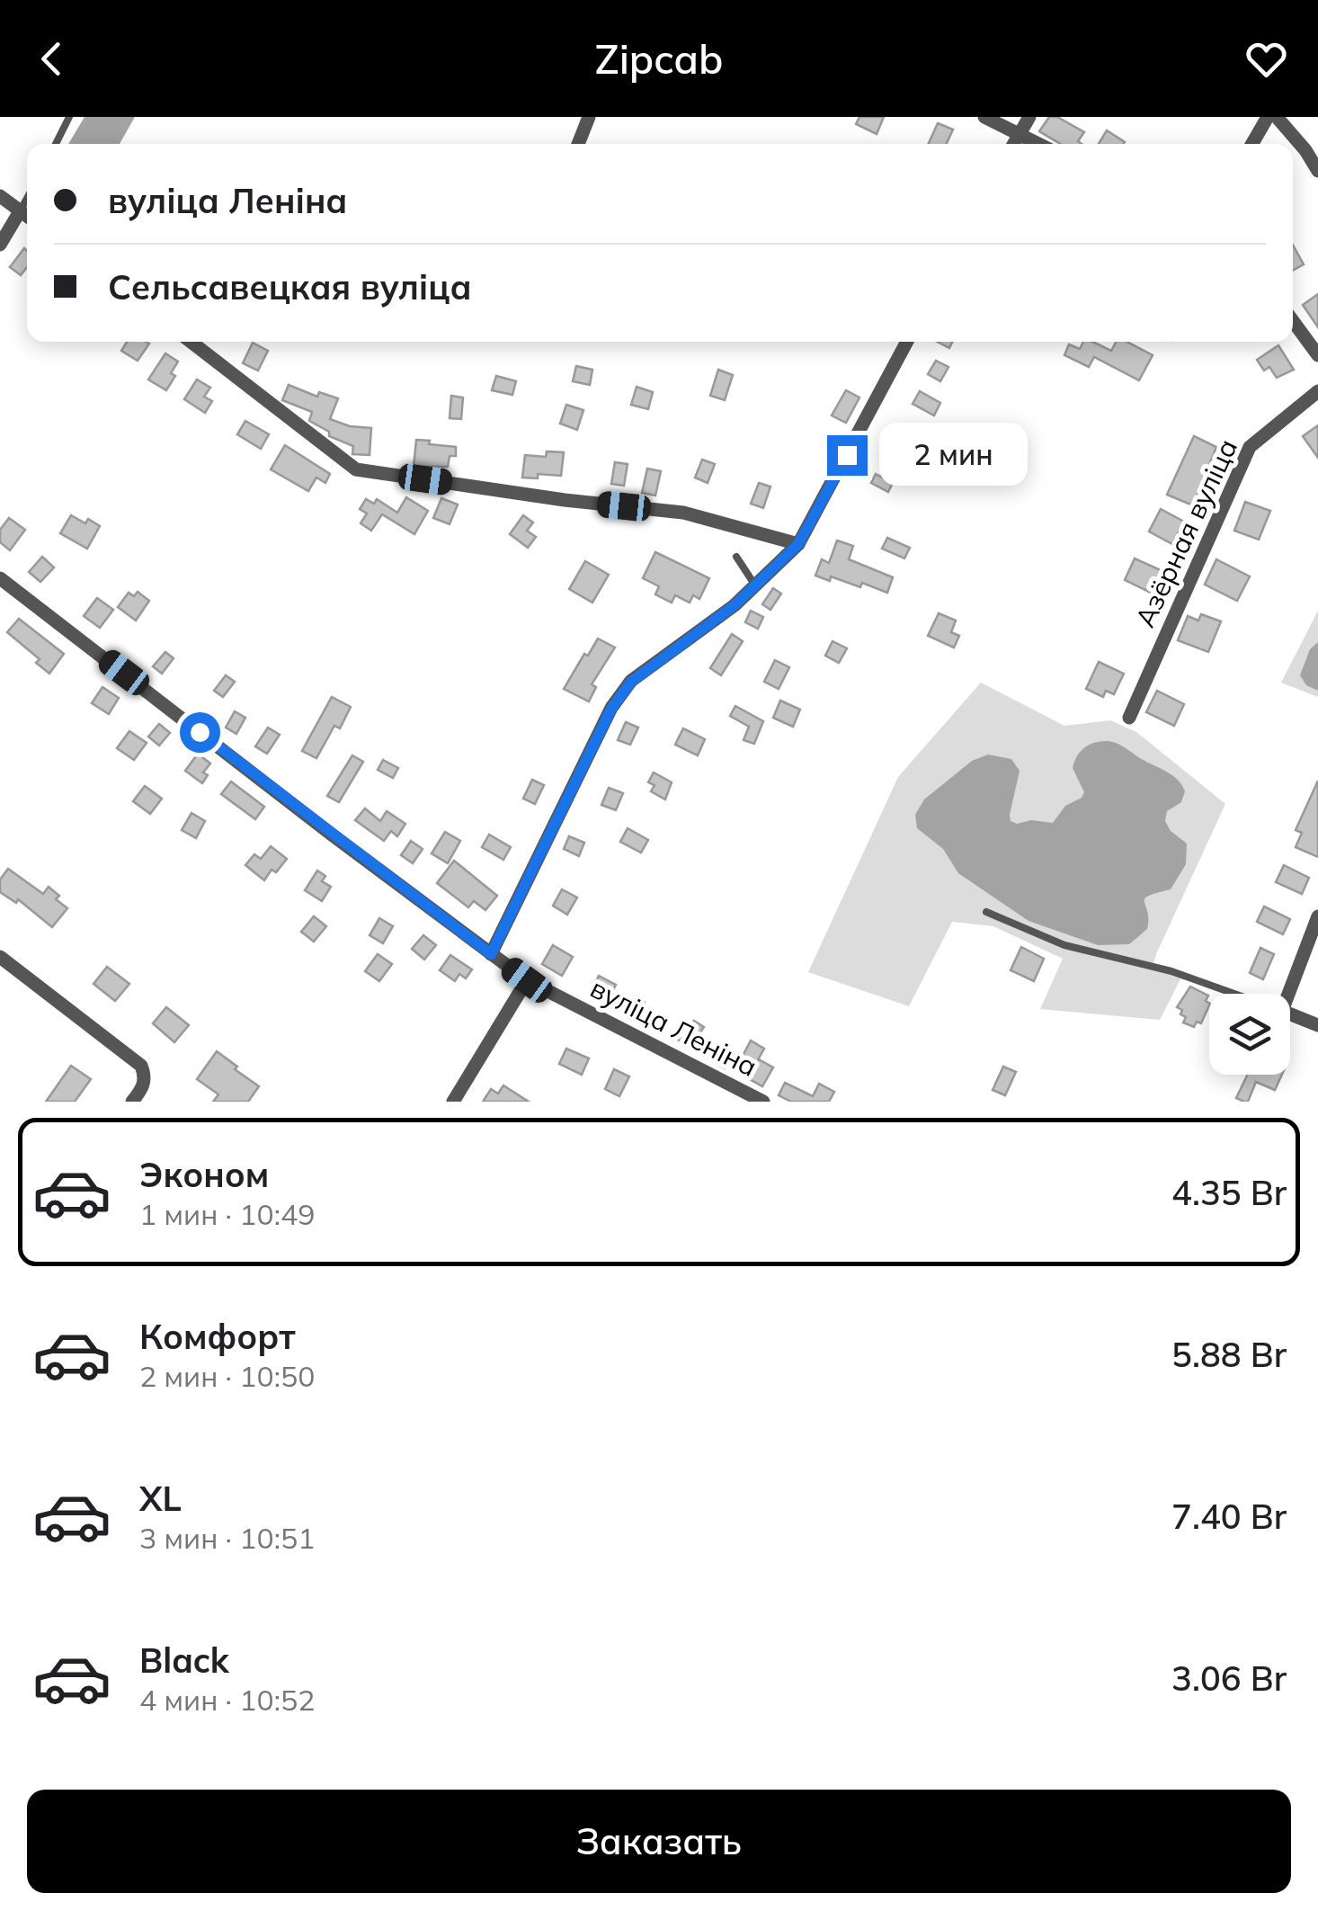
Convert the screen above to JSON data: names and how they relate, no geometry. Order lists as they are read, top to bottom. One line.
{"streets":{"street":["Азёрная вуліца","вуліца Леніна"]},"page":{"header":"Zipcab","banner":["вуліца Леніна","Сельсавецкая вуліца"],"bubble":"2 мин","list":[{"name":"Эконом","note":"1 мин · 10:49","value":"4.35 Br"},{"name":"Комфорт","note":"2 мин · 10:50","value":"5.88 Br"},{"name":"XL","note":"3 мин · 10:51","value":"7.40 Br"},{"name":"Black","note":"4 мин · 10:52","value":"3.06 Br"}],"buttons":"Заказать"}}
